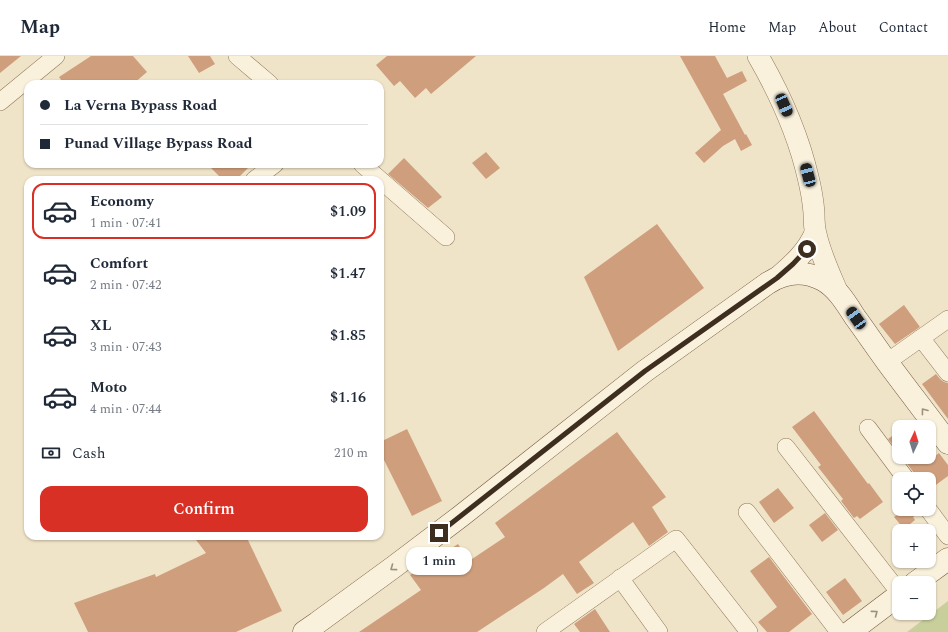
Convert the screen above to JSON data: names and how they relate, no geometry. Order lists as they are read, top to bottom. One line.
{"north":"top","page":{"header":"Map","nav":["Home","Map","About","Contact"],"banner":["La Verna Bypass Road","Punad Village Bypass Road"],"list":[{"name":"Economy","note":"1 min · 07:41","value":"$1.09"},{"name":"Comfort","note":"2 min · 07:42","value":"$1.47"},{"name":"XL","note":"3 min · 07:43","value":"$1.85"},{"name":"Moto","note":"4 min · 07:44","value":"$1.16"}],"map_buttons":["+","−"],"pay":["Cash","210 m"],"buttons":"Confirm","bubble":"1 min"}}
